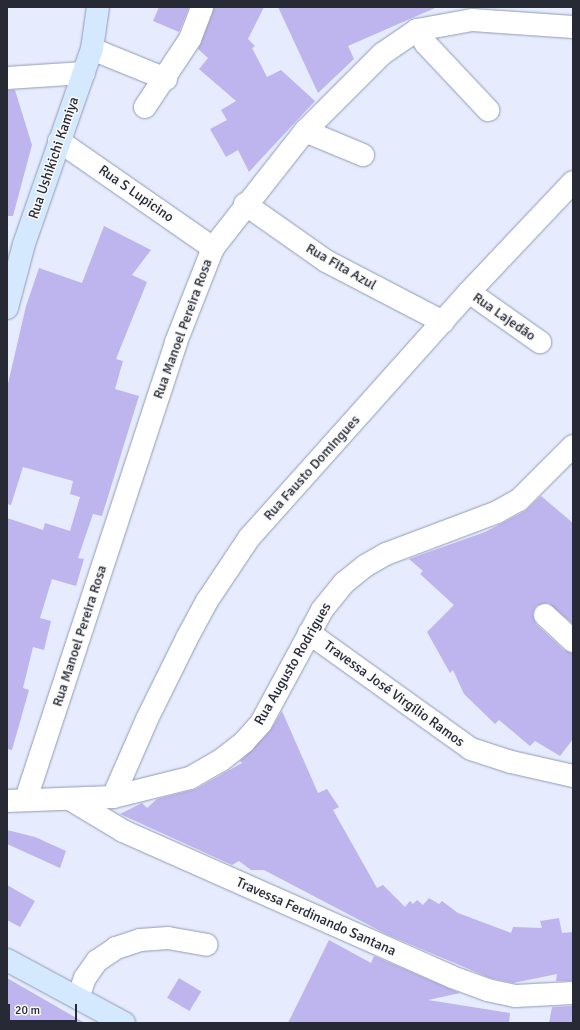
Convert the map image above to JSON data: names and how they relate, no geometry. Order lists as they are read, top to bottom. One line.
{"streets":{"main road":["Rua Ushikichi Kamiya"],"street":["Rua S Lupicino","Rua Fita Azul","Rua Lajedão","Rua Manoel Pereira Rosa","Rua Fausto Domingues","Rua Augusto Rodrigues","Travessa José Virgílio Ramos","Travessa Ferdinando Santana"]},"crossings":[["Rua Ushikichi Kamiya","Rua S Lupicino"],["Rua S Lupicino","Rua Manoel Pereira Rosa"],["Rua Fita Azul","Rua Manoel Pereira Rosa"],["Rua Fita Azul","Rua Fausto Domingues"],["Rua Lajedão","Rua Fausto Domingues"],["Rua Manoel Pereira Rosa","Rua Augusto Rodrigues"],["Rua Fausto Domingues","Rua Augusto Rodrigues"],["Rua Augusto Rodrigues","Travessa José Virgílio Ramos"],["Rua Augusto Rodrigues","Travessa Ferdinando Santana"]],"scale_bar":"20 m"}
